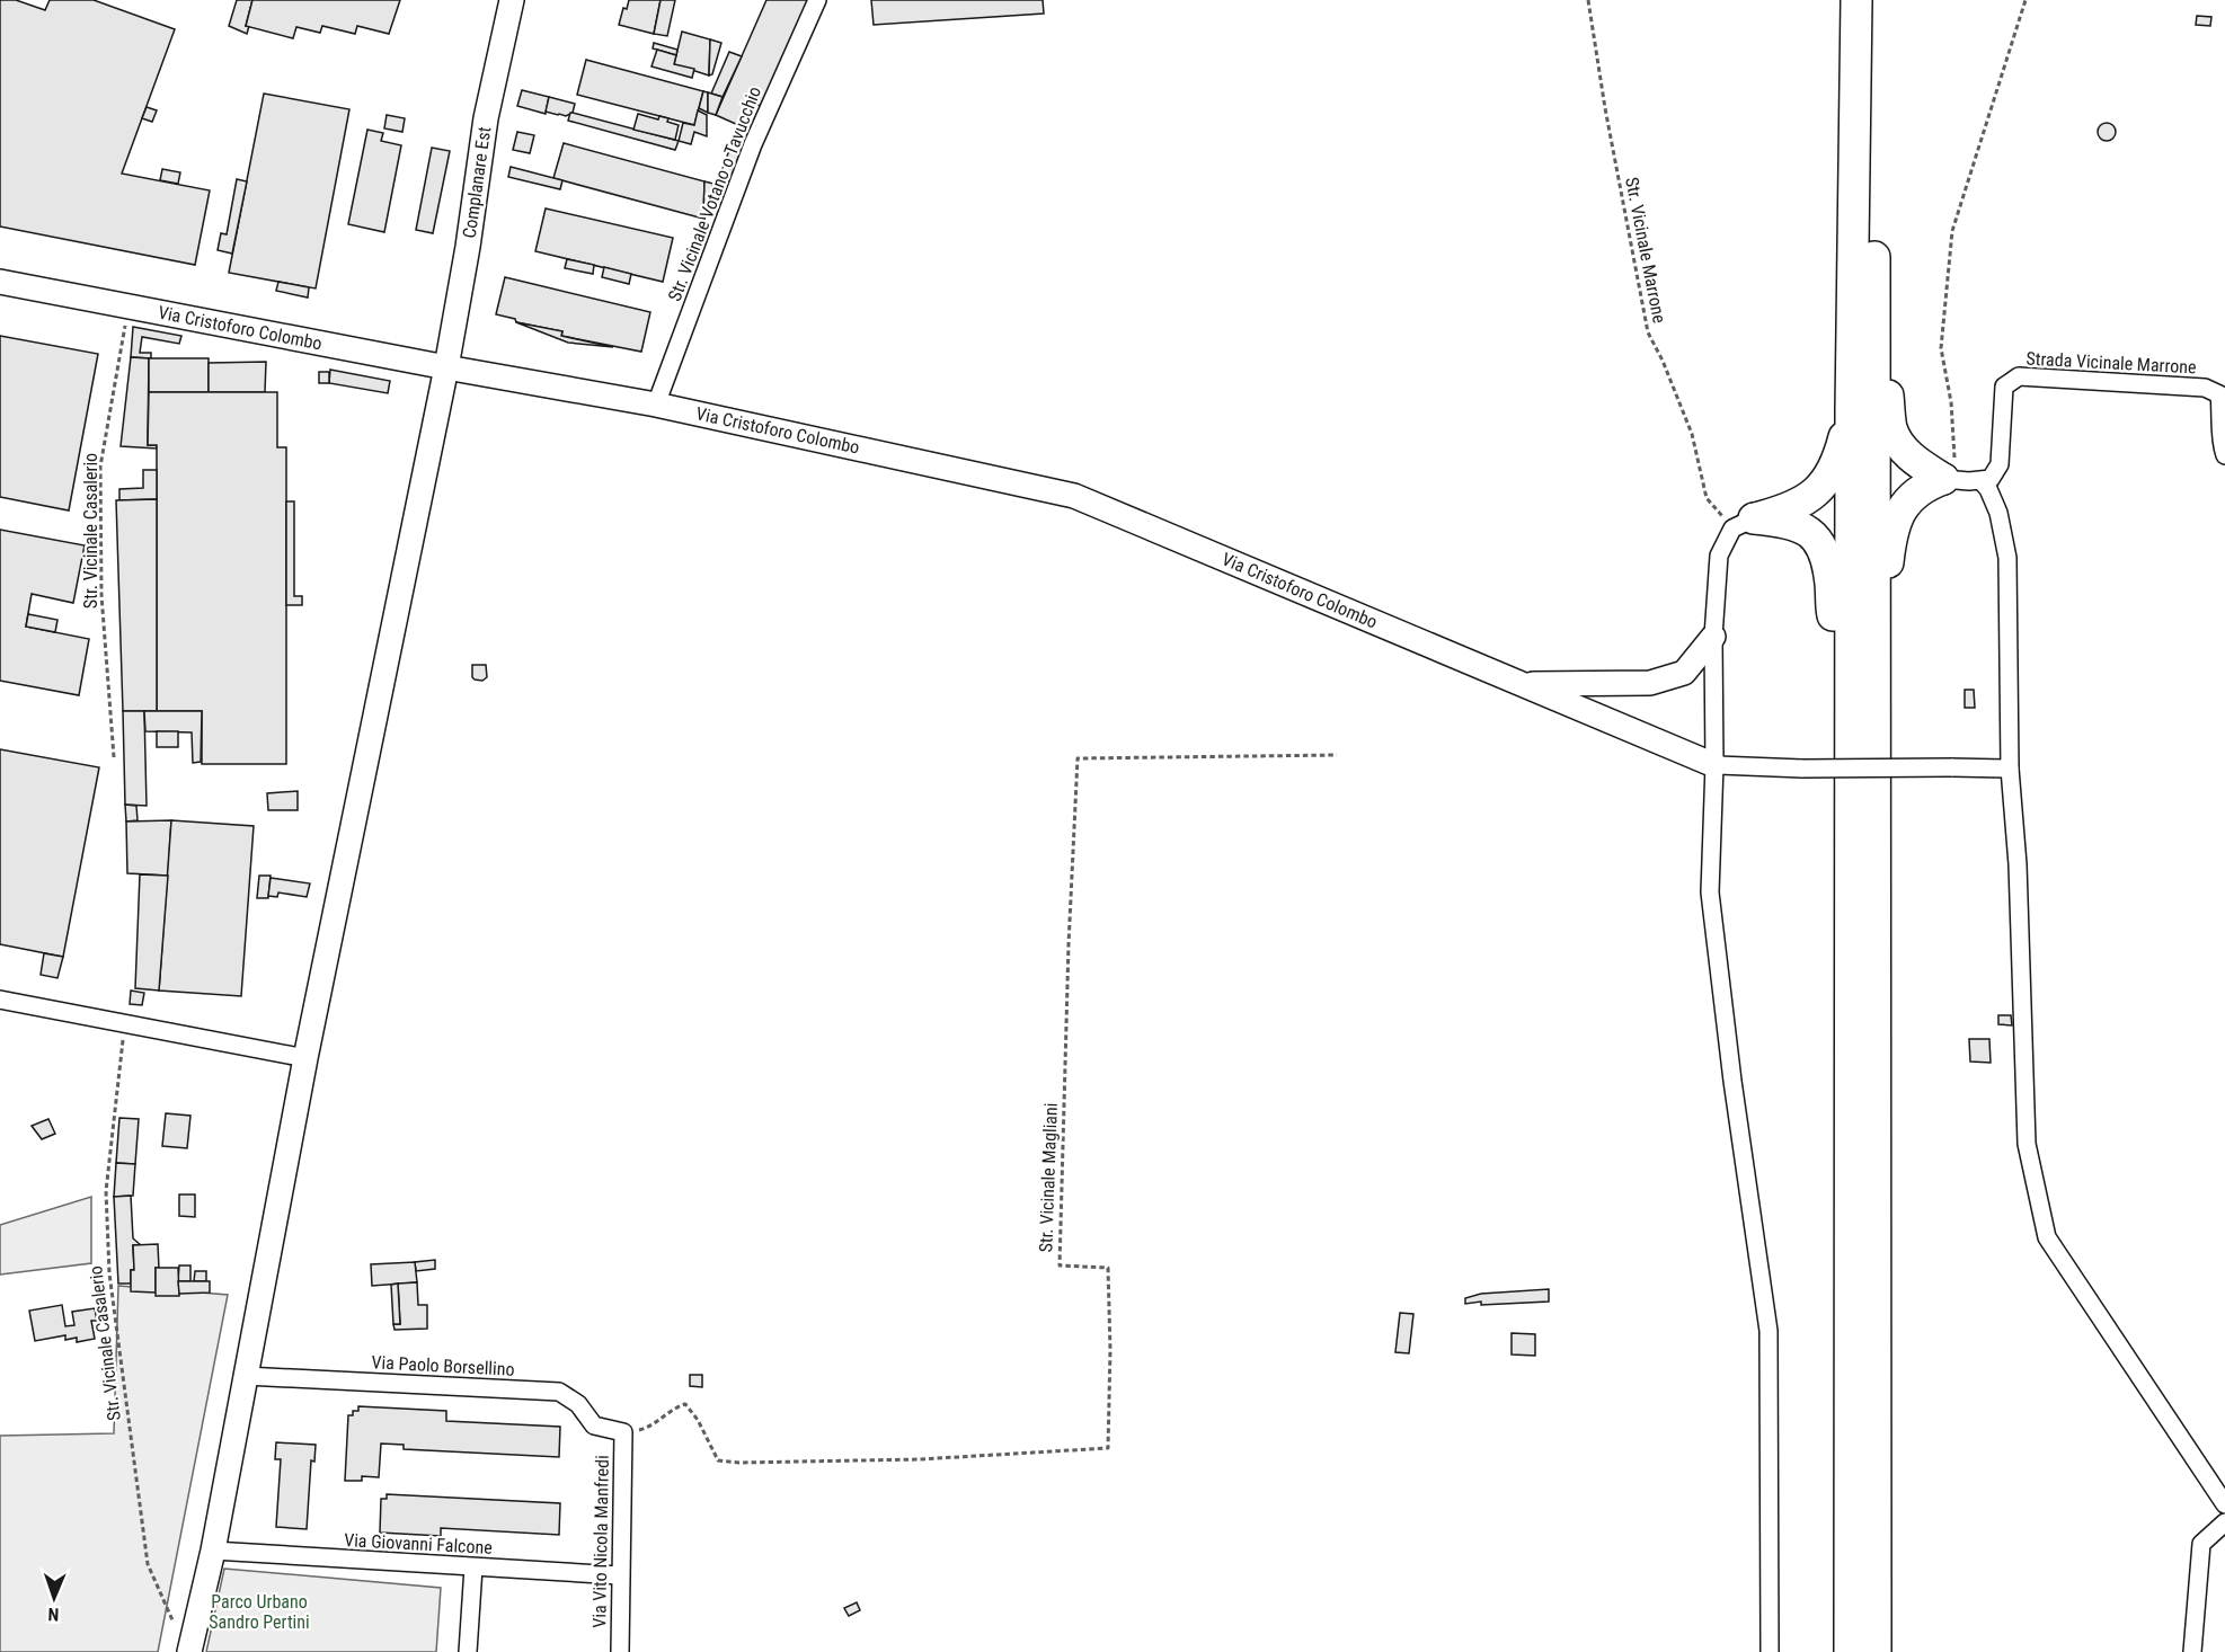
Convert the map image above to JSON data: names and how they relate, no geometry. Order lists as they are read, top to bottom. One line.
{"streets":{"main road":["Complanare Est","Via Cristoforo Colombo"],"street":["Str. Vicinale Votano o Tavucchio","Strada Vicinale Marrone","Via Paolo Borsellino","Via Vito Nicola Manfredi","Via Giovanni Falcone"],"path":["Str. Vicinale Marrone","Str. Vicinale Casalerio","Str. Vicinale Magliani"]},"crossings":[["Complanare Est","Via Cristoforo Colombo"],["Complanare Est","Via Paolo Borsellino"],["Complanare Est","Via Giovanni Falcone"],["Str. Vicinale Votano o Tavucchio","Via Cristoforo Colombo"],["Via Cristoforo Colombo","Str. Vicinale Casalerio"],["Str. Vicinale Magliani","Via Paolo Borsellino"],["Str. Vicinale Magliani","Via Vito Nicola Manfredi"],["Via Paolo Borsellino","Via Vito Nicola Manfredi"],["Via Vito Nicola Manfredi","Via Giovanni Falcone"]],"parks":["Parco Urbano Sandro Pertini"],"north":"bottom"}
